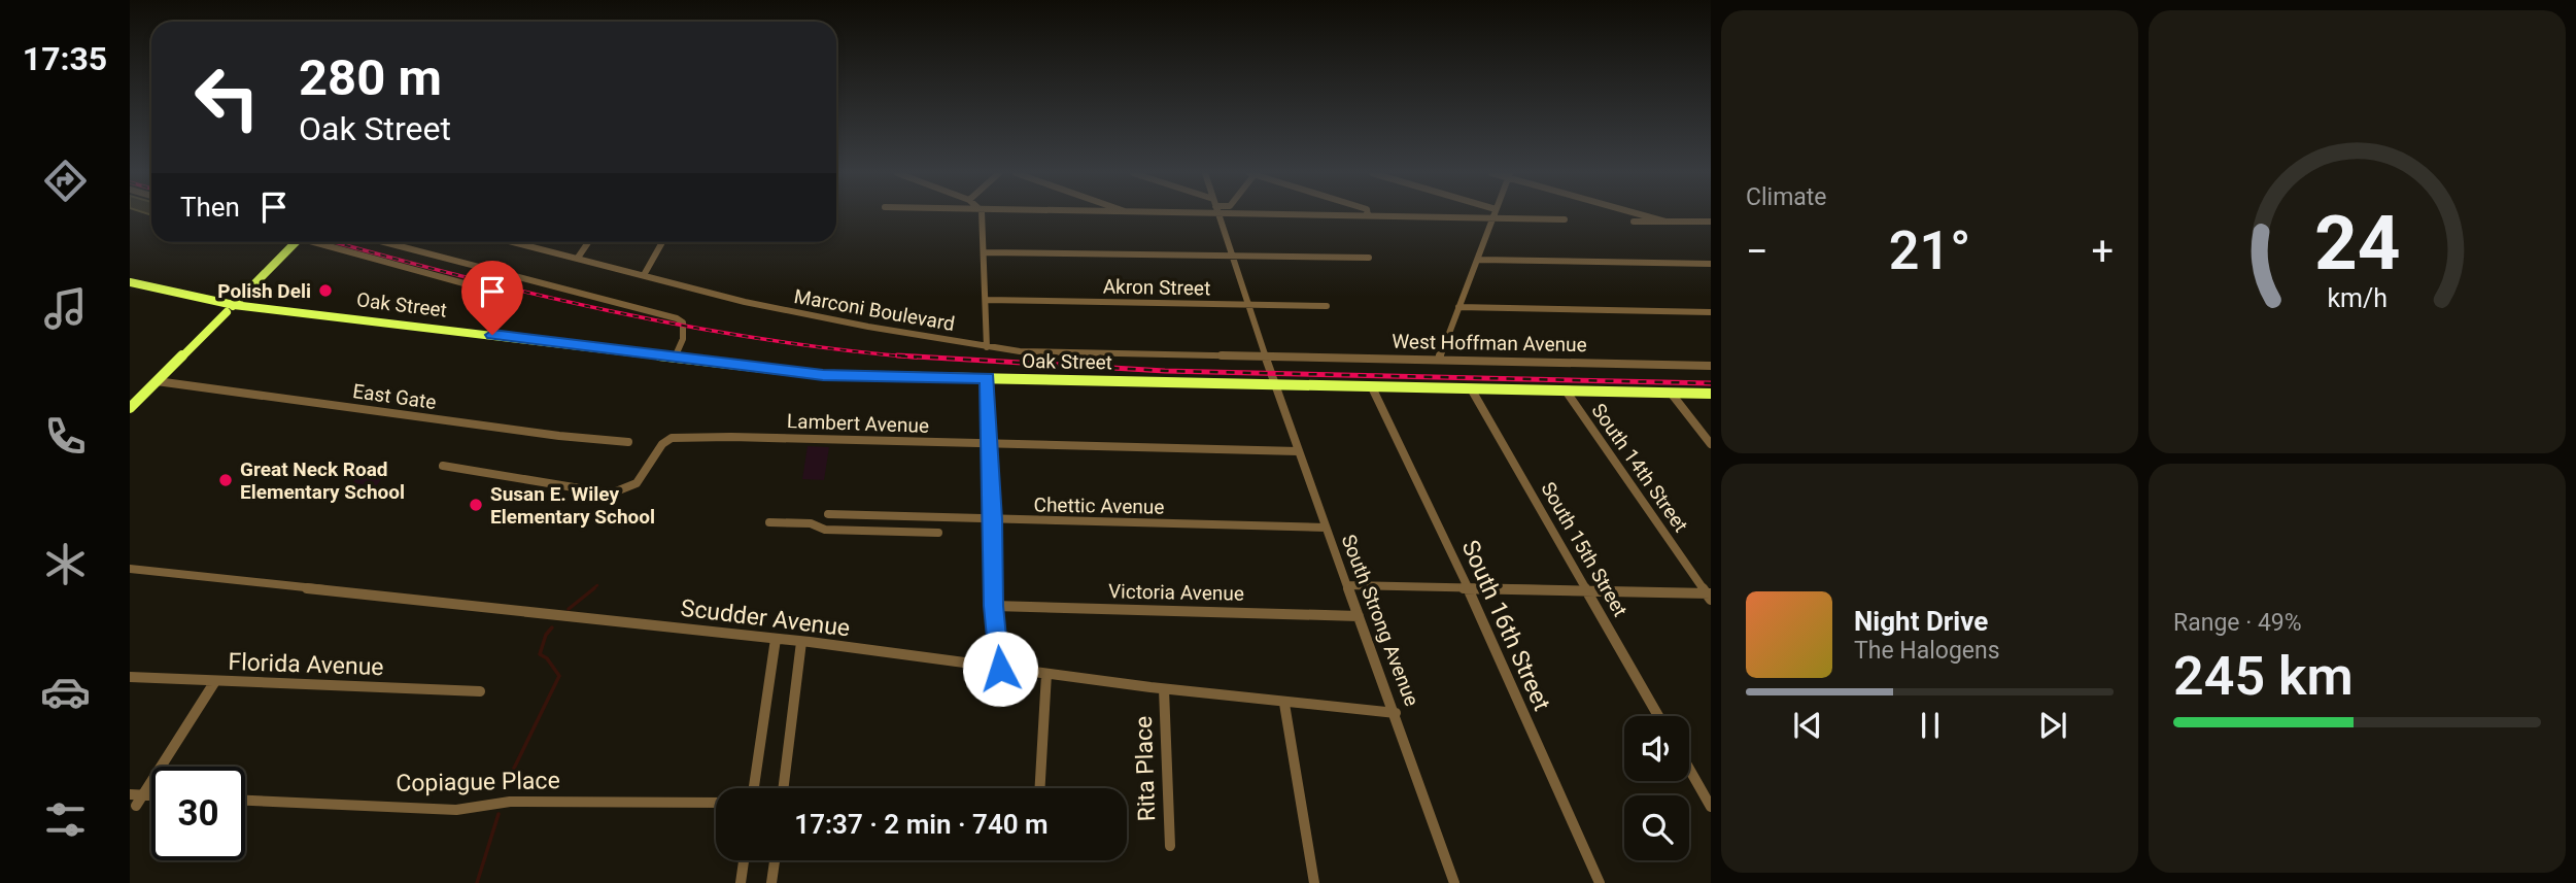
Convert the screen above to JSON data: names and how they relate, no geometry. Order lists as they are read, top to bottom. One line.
{"streets":{"main road":["Oak Street"],"street":["Akron Street","Marconi Boulevard","West Hoffman Avenue","East Gate","Lambert Avenue","South 14th Street","Chettic Avenue","South 15th Street","Victoria Avenue","Scudder Avenue","South Strong Avenue","South 16th Street","Florida Avenue","Rita Place","Copiague Place"]},"crossings":[["Akron Street","South Strong Avenue"],["Oak Street","South Strong Avenue"],["Marconi Boulevard","West Hoffman Avenue"],["Marconi Boulevard","South Strong Avenue"],["West Hoffman Avenue","South Strong Avenue"],["Lambert Avenue","South Strong Avenue"],["Chettic Avenue","South Strong Avenue"],["Victoria Avenue","South Strong Avenue"],["Scudder Avenue","South Strong Avenue"],["Scudder Avenue","Rita Place"]],"places":["Polish Deli","Great Neck Road Elementary School","Susan E. Wiley Elementary School"],"page":{"tabs":"17:35","tile":["Climate",["Range · 49%","245 km"]],"turn":["280 m","Oak Street"],"then":"Then","heat":["−","21°","+"],"song":["Night Drive","The Halogens"],"limit":"30","trip":"17:37 · 2 min · 740 m","gauge":["24","km/h"]}}
